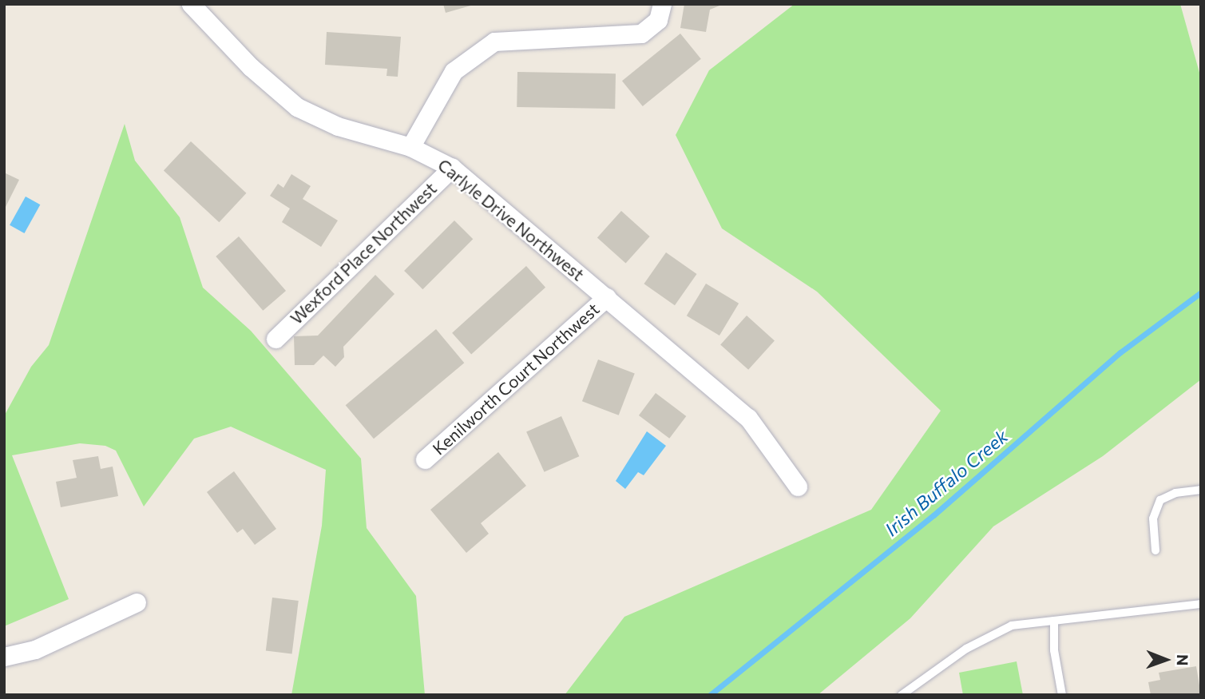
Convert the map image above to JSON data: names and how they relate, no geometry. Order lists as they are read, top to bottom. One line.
{"streets":{"street":["Carlyle Drive Northwest","Wexford Place Northwest","Kenilworth Court Northwest"]},"crossings":[["Carlyle Drive Northwest","Wexford Place Northwest"],["Carlyle Drive Northwest","Kenilworth Court Northwest"]],"water":["Irish Buffalo Creek"],"north":"right"}
